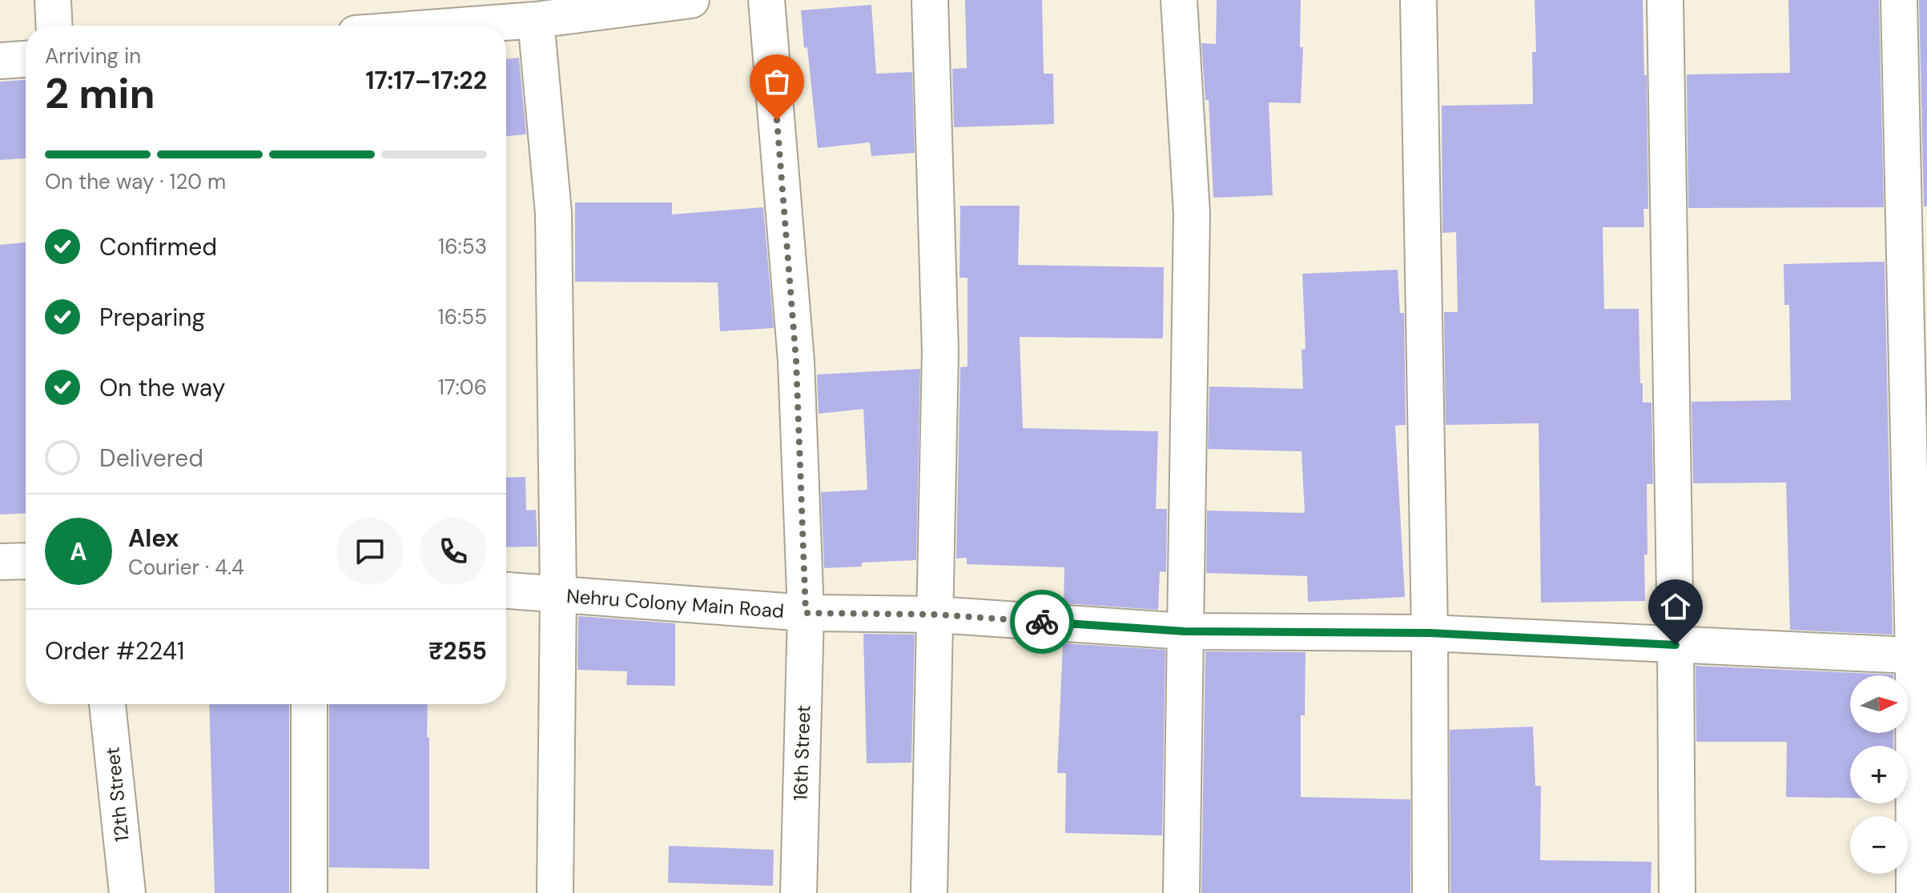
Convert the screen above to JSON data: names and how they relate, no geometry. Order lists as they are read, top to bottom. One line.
{"streets":{"street":["Nehru Colony Main Road","16th Street","12th Street"]},"crossings":[["Nehru Colony Main Road","16th Street"]],"north":"right","page":{"heading":["2 min","Arriving in","17:17–17:22"],"panel":["Alex","Courier · 4.4","Order #2241","₹255"],"bar":"On the way · 120 m","list":[["Confirmed","16:53"],["Preparing","16:55"],["On the way","17:06"],"Delivered"],"round":"A","map_buttons":["+","−"]}}
